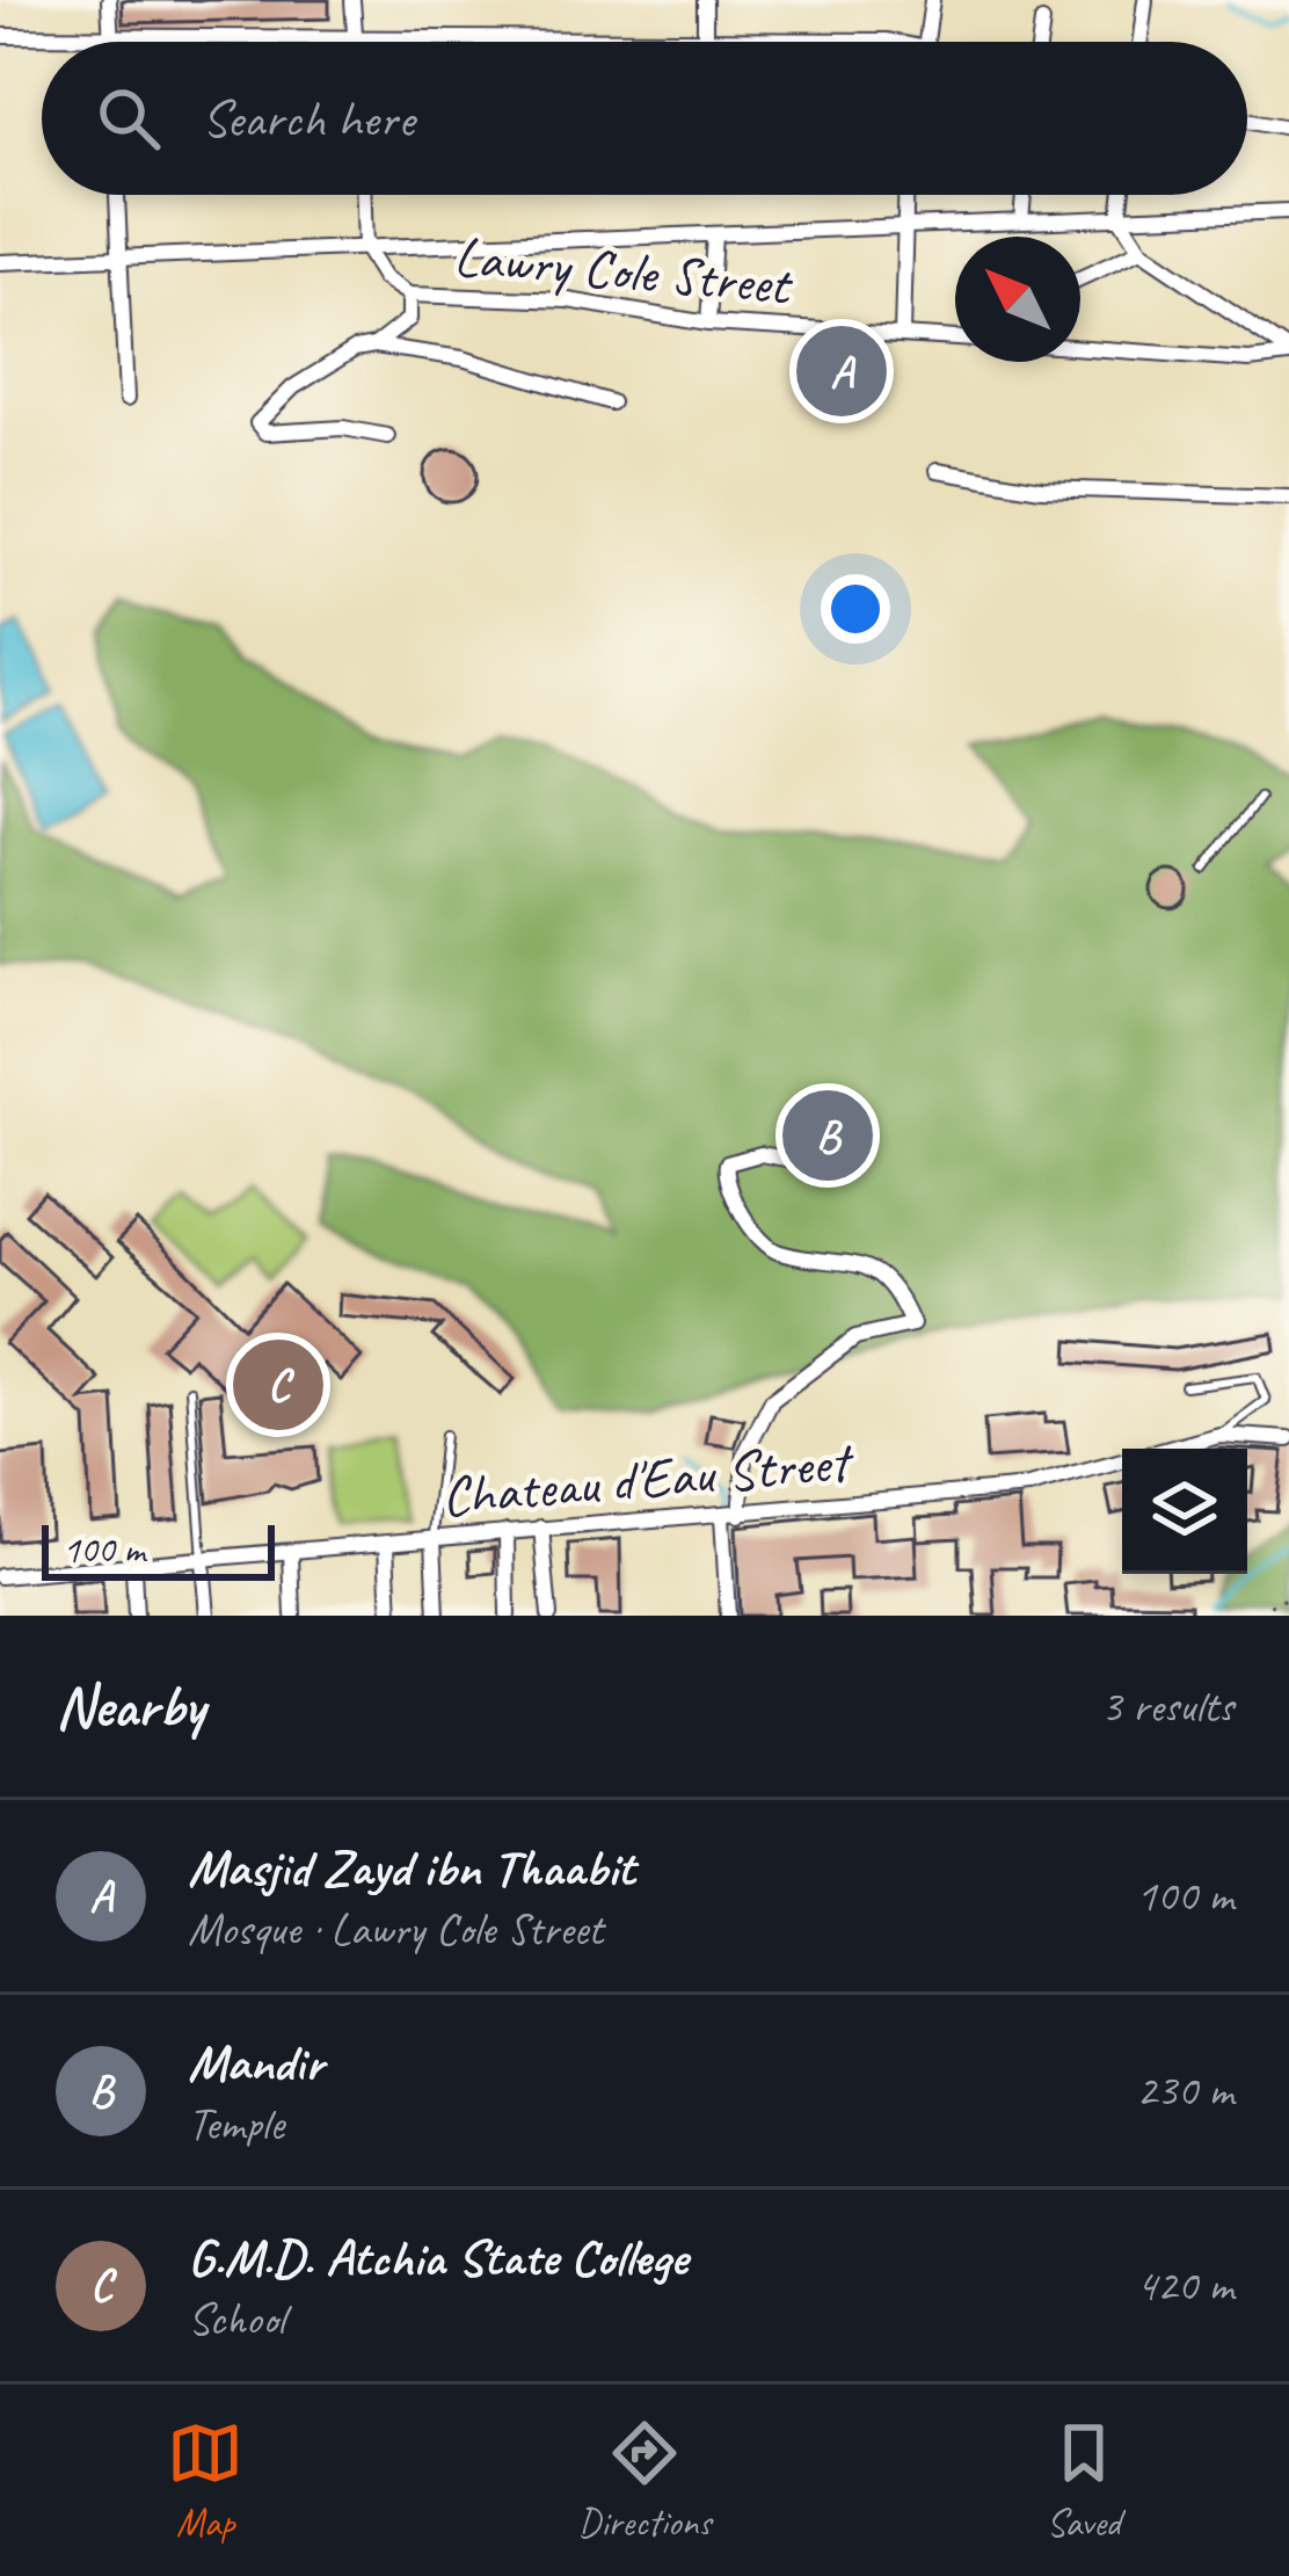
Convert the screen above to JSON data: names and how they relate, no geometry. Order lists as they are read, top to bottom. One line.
{"streets":{"street":["Lawry Cole Street","Chateau d'Eau Street"]},"scale_bar":"100 m","north":"top left","page":{"search":"Search here","pins":["A","B","C"],"scale":"100 m","heading":["Nearby","3 results"],"list":[{"mark":"A","name":"Masjid Zayd ibn Thaabit","note":"Mosque · Lawry Cole Street","value":"100 m"},{"mark":"B","name":"Mandir","note":"Temple","value":"230 m"},{"mark":"C","name":"G.M.D. Atchia State College","note":"School","value":"420 m"}],"nav":["Map","Directions","Saved"]}}
